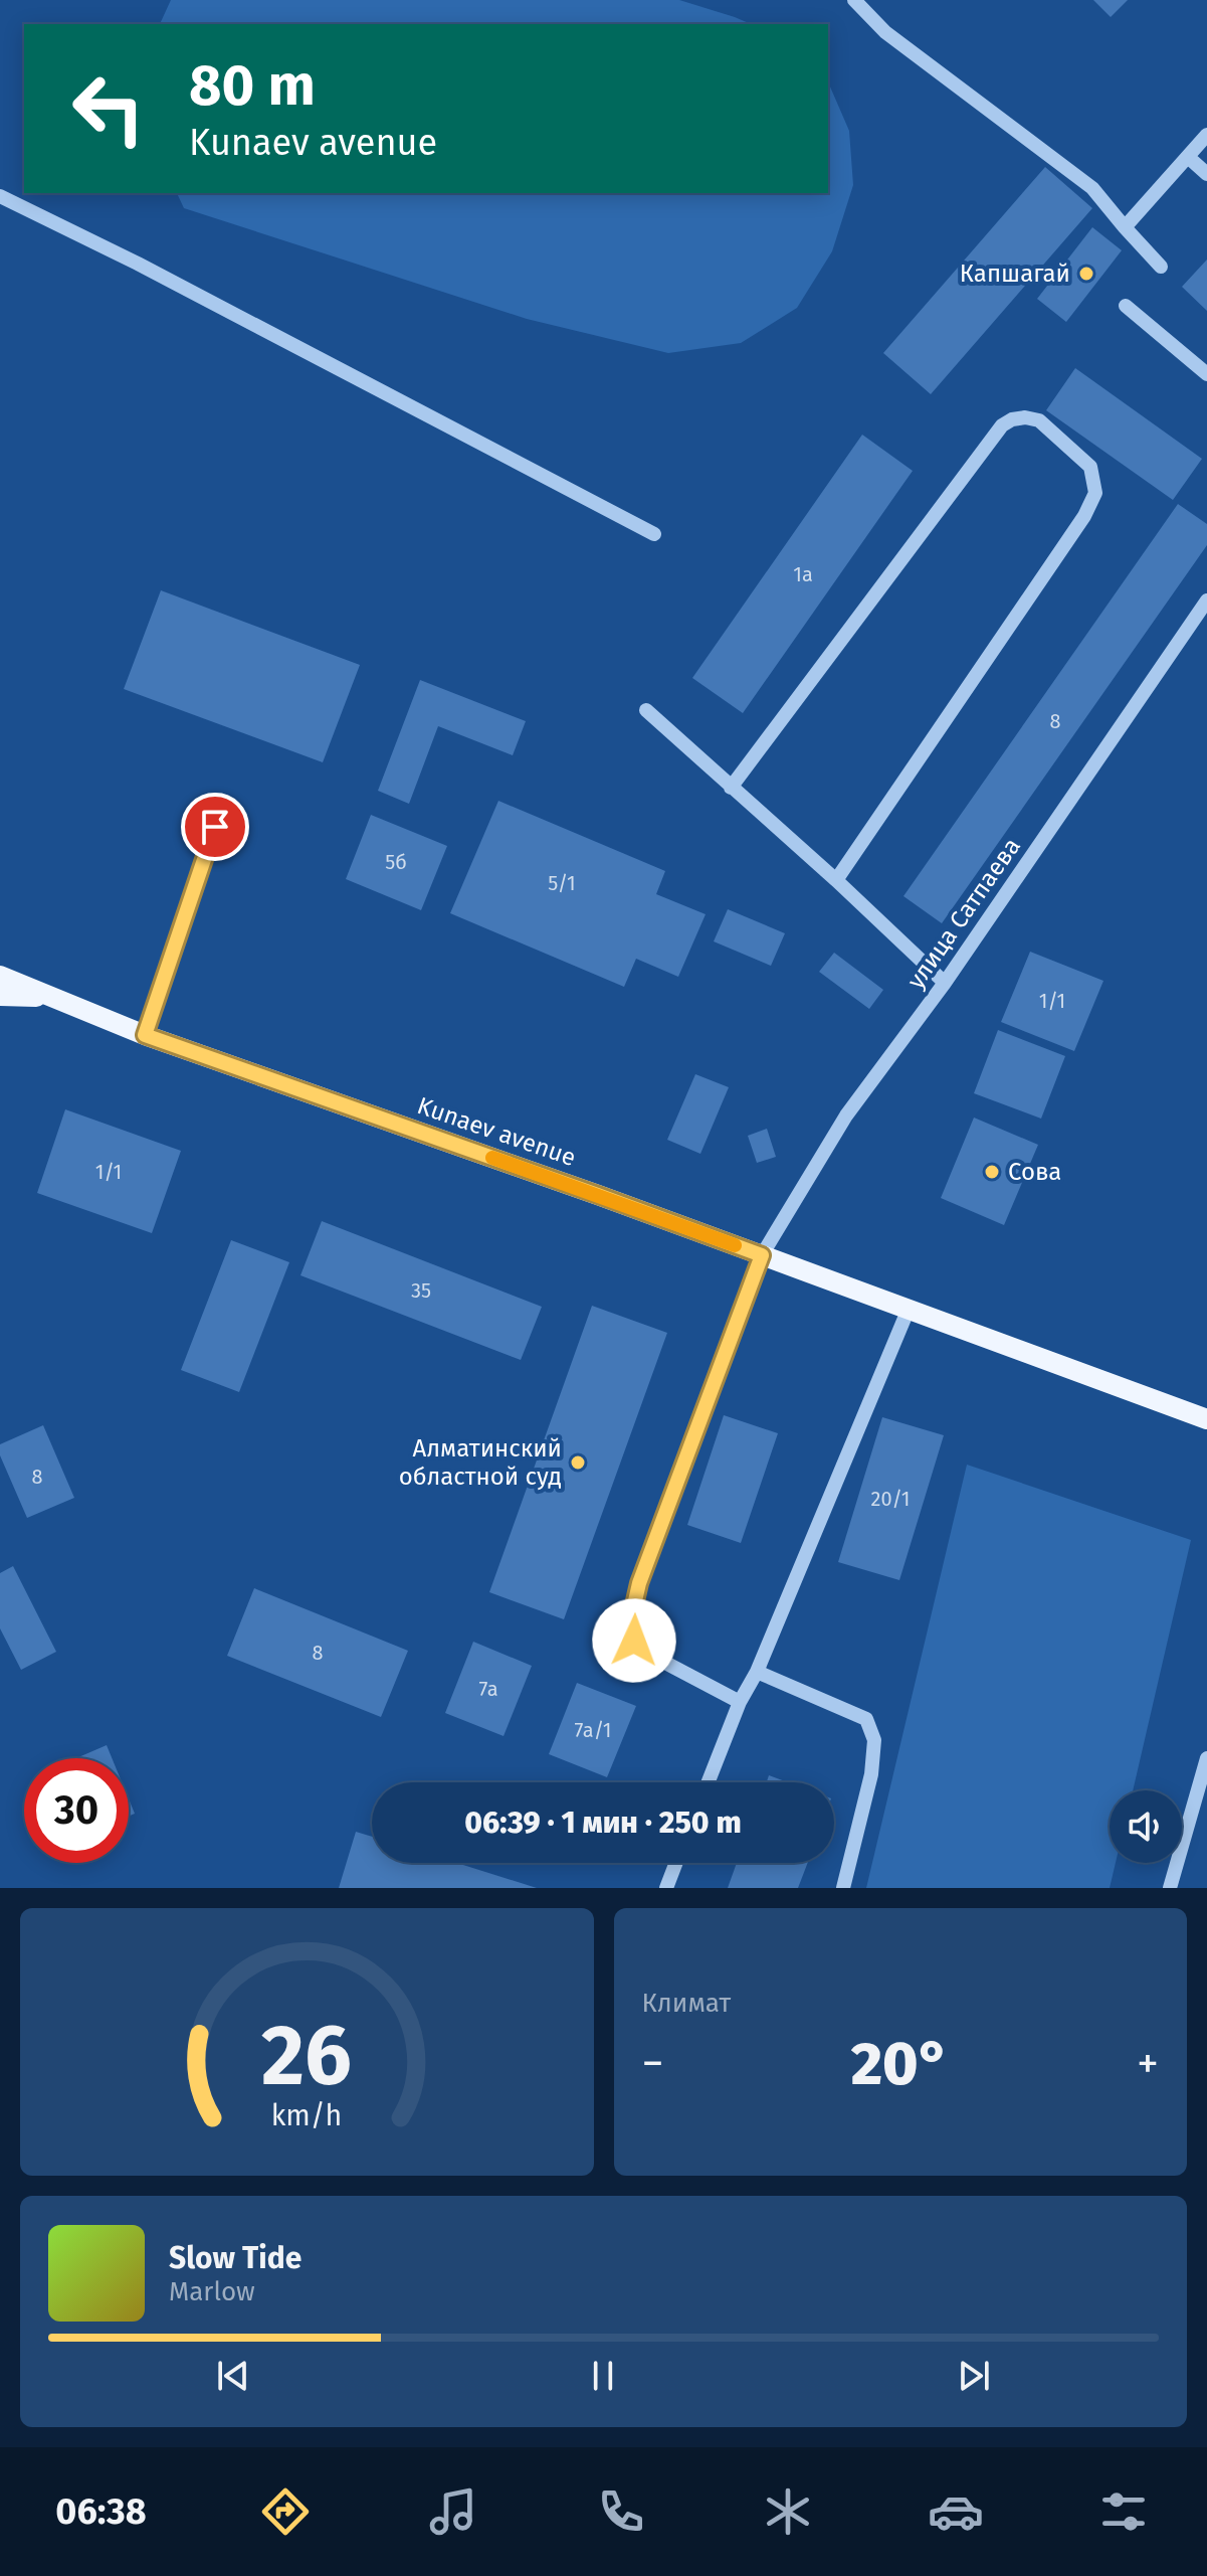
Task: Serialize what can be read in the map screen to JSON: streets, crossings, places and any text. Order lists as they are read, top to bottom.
{
  "streets": {
    "main road": ["Kunaev avenue"],
    "street": ["улица Сатпаева"]
  },
  "crossings": [
    ["улица Сатпаева", "Kunaev avenue"]
  ],
  "places": ["Капшагай", "Сова", "Алматинский областной суд"],
  "house_numbers": [
    "1а",
    "8",
    "5б",
    "5/1",
    "1/1",
    "1/1",
    "35",
    "8",
    "20/1",
    "8",
    "7а",
    "7а/1"
  ],
  "page": {
    "turn": ["80 m", "Kunaev avenue"],
    "limit": "30",
    "trip": "06:39 · 1 мин · 250 m",
    "tile": "Климат",
    "heat": ["−", "20°", "+"],
    "song": ["Slow Tide", "Marlow"],
    "tabs": "06:38",
    "gauge": ["26", "km/h"]
  }
}
